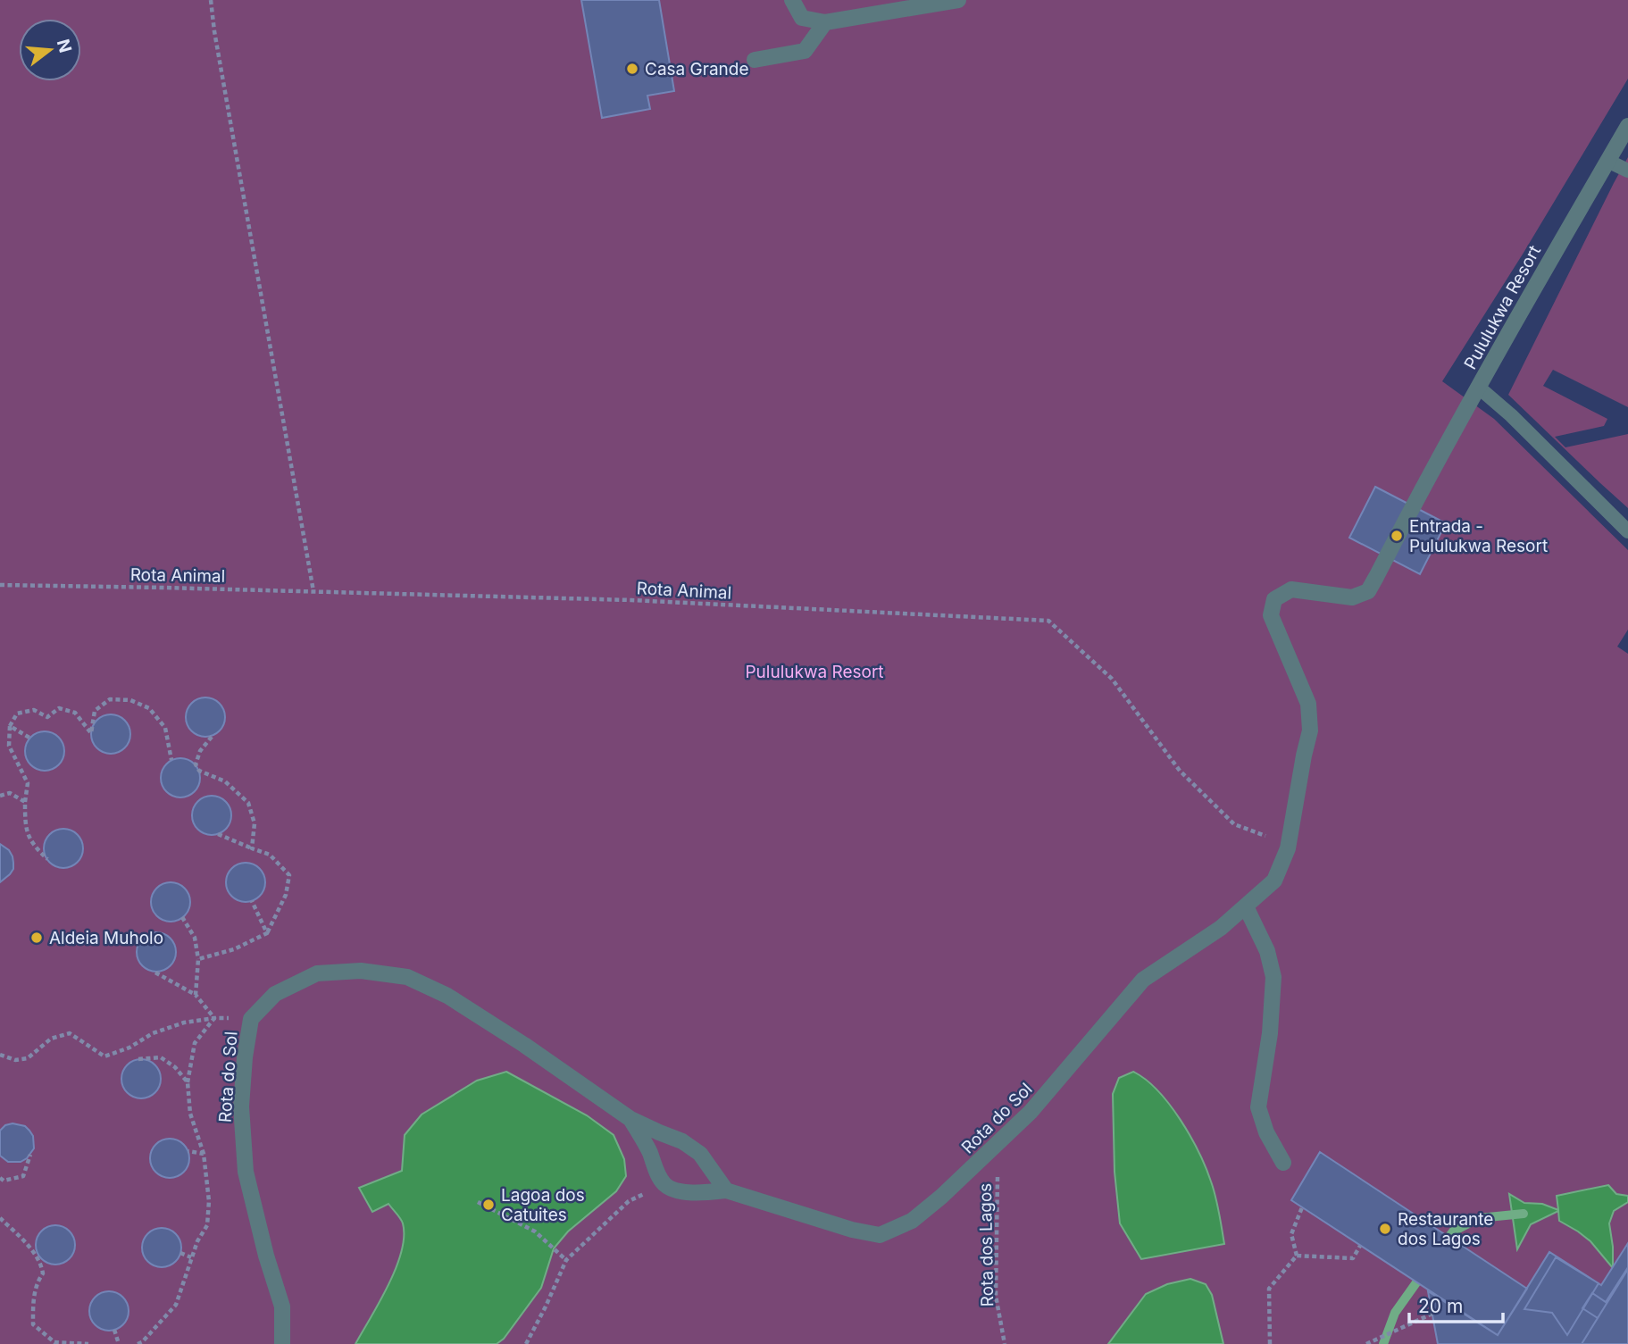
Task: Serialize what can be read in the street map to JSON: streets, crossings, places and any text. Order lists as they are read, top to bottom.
{
  "streets": {
    "street": ["Pululukwa Resort", "Rota do Sol"],
    "path": ["Rota Animal", "Rota dos Lagos"]
  },
  "crossings": [
    ["Pululukwa Resort", "Rota do Sol"],
    ["Rota do Sol", "Rota dos Lagos"]
  ],
  "parks": ["Pululukwa Resort"],
  "places": [
    "Casa Grande",
    "Entrada - Pululukwa Resort",
    "Aldeia Muholo",
    "Lagoa dos Catuites",
    "Restaurante dos Lagos"
  ],
  "scale_bar": "20 m",
  "north": "right"
}
